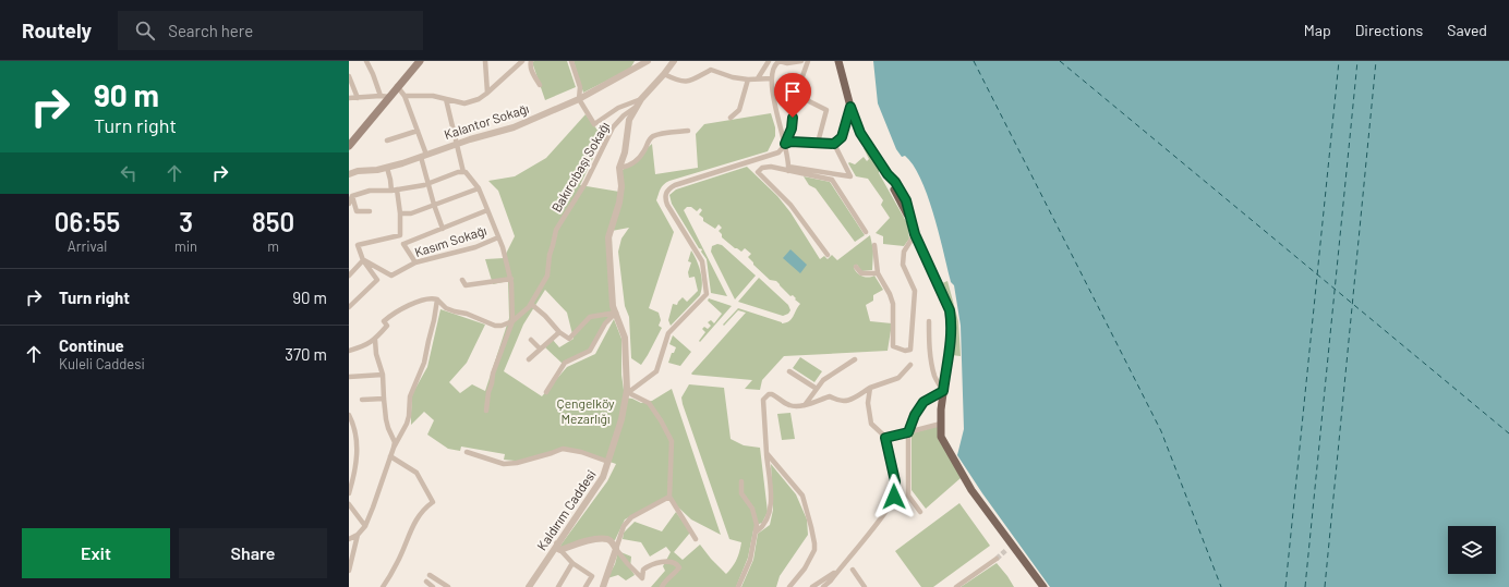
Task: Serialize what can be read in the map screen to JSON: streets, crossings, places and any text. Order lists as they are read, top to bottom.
{
  "streets": {
    "street": [
      "Kalantor Sokağı",
      "Bakırcıbaşı Sokağı",
      "Kasım Sokağı",
      "Kaldırım Caddesi"
    ]
  },
  "parks": ["Çengelköy Mezarlığı"],
  "page": {
    "header": "Routely",
    "search": "Search here",
    "nav": ["Map", "Directions", "Saved"],
    "turn": ["90 m", "Turn right"],
    "eta": [
      "06:55",
      "Arrival",
      "3",
      "min",
      "850",
      "m"
    ],
    "list": [
      {
        "name": "Turn right",
        "value": "90 m"
      },
      {
        "name": "Continue",
        "note": "Kuleli Caddesi",
        "value": "370 m"
      }
    ],
    "buttons": ["Exit", "Share"]
  }
}
